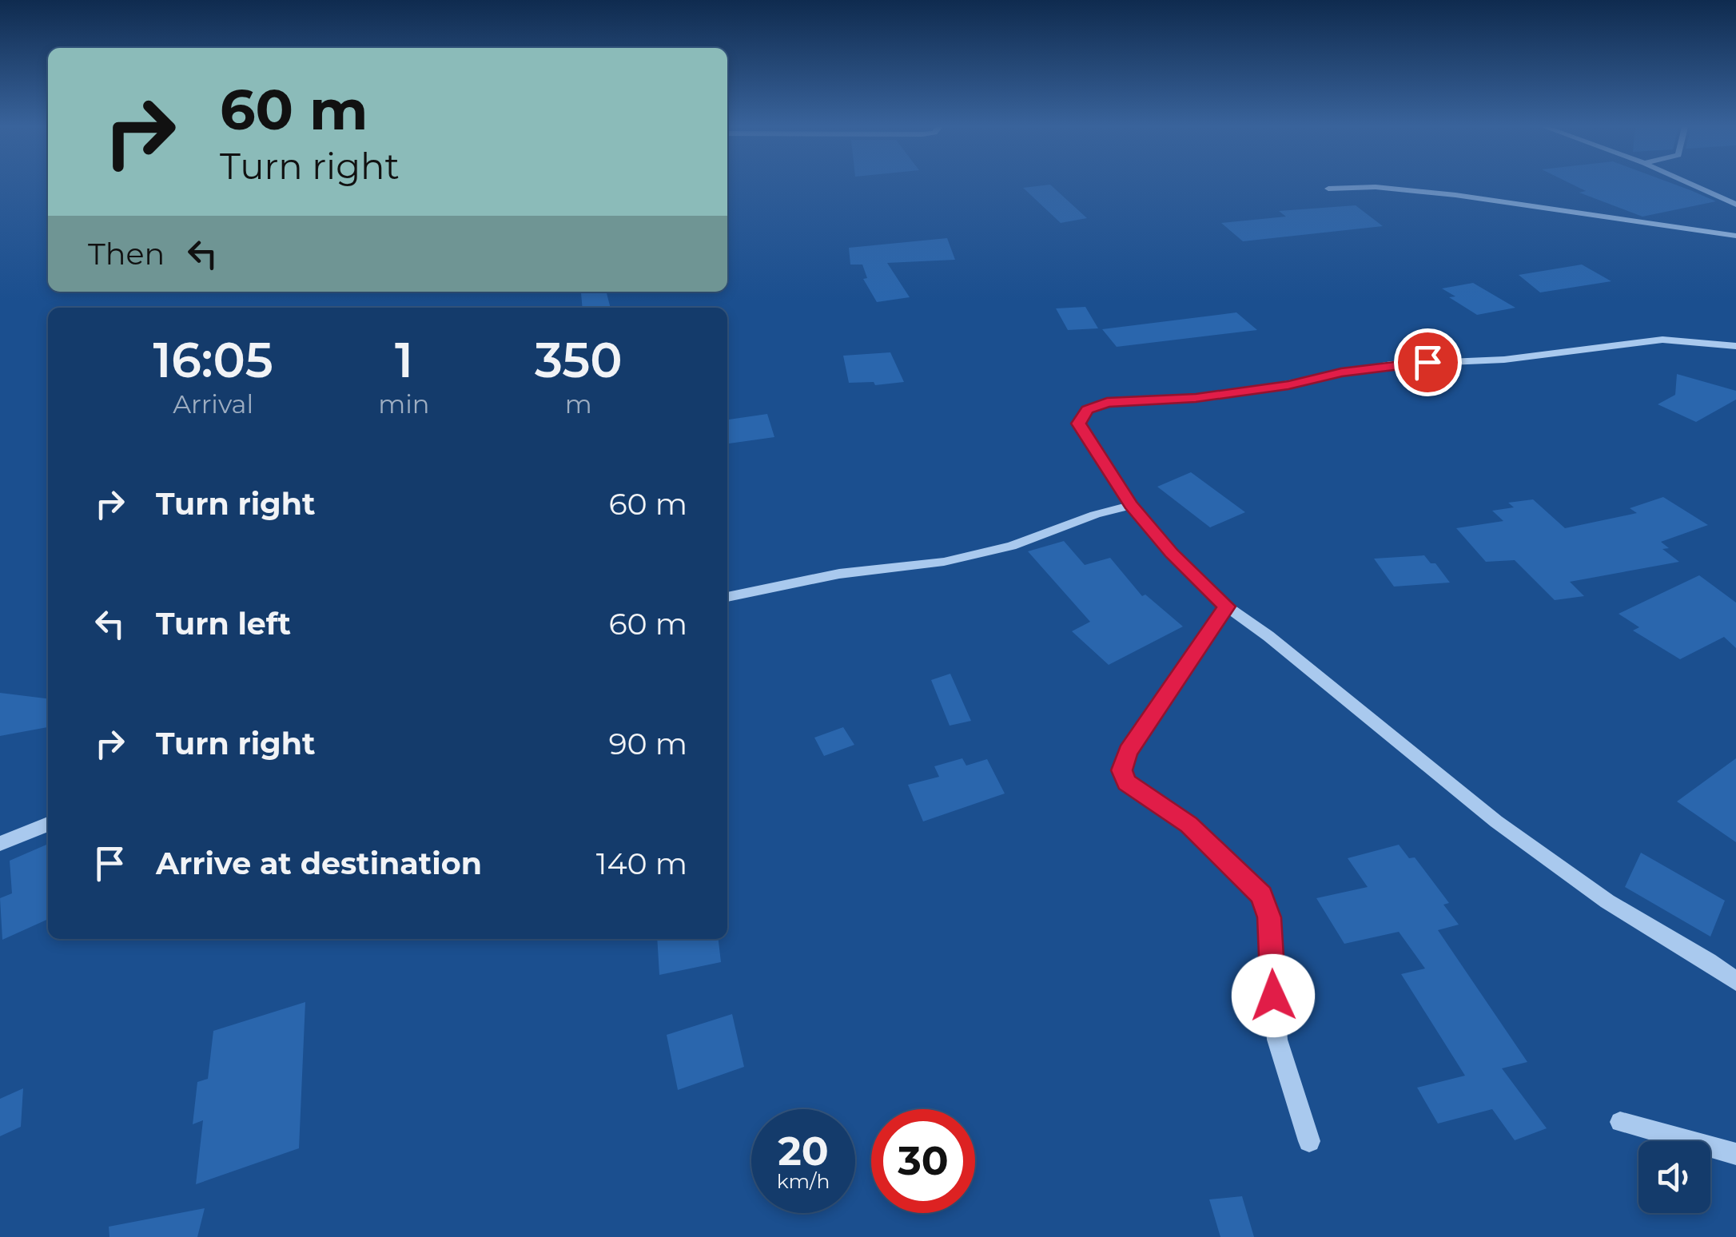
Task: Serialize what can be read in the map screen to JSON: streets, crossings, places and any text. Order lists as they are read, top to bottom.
{
  "page": {
    "turn": ["60 m", "Turn right"],
    "then": "Then",
    "eta": [
      "16:05",
      "Arrival",
      "1",
      "min",
      "350",
      "m"
    ],
    "list": [
      {
        "name": "Turn right",
        "value": "60 m"
      },
      {
        "name": "Turn left",
        "value": "60 m"
      },
      {
        "name": "Turn right",
        "value": "90 m"
      },
      {
        "name": "Arrive at destination",
        "value": "140 m"
      }
    ],
    "speed": "20 km/h",
    "limit": "30"
  }
}
